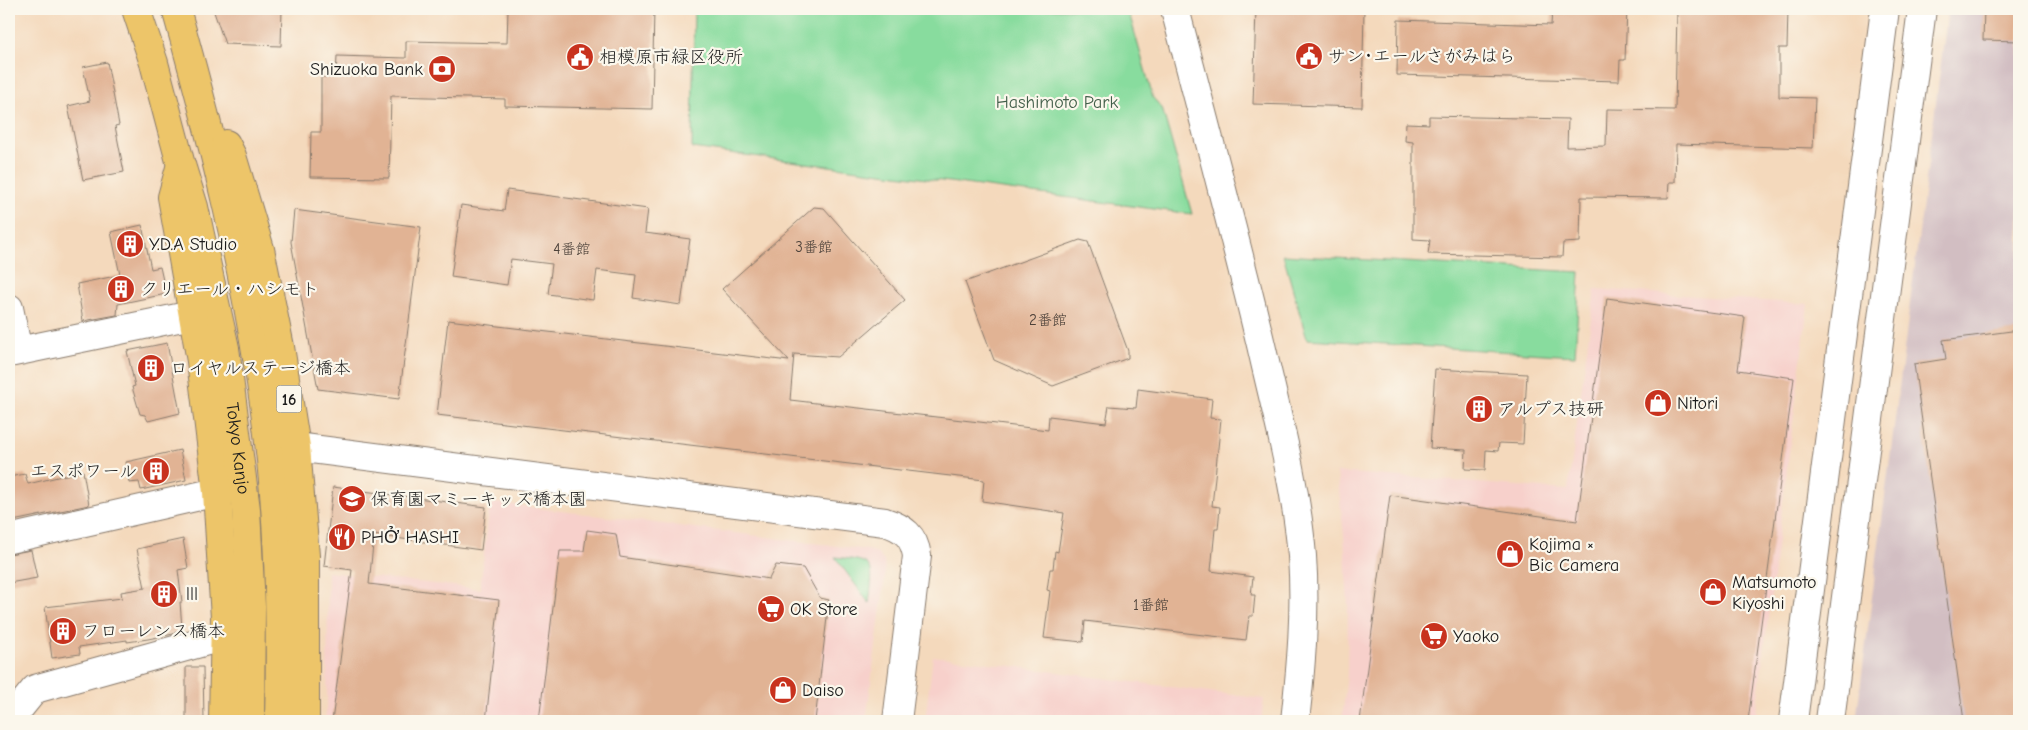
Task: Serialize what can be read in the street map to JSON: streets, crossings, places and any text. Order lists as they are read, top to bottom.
{
  "streets": {
    "highway": ["16", "Tokyo Kanjo"]
  },
  "crossings": [
    ["16", "Tokyo Kanjo"]
  ],
  "parks": ["Hashimoto Park"],
  "places": {
    "public building": ["サン･エールさがみはら", "相模原市緑区役所"],
    "bank": ["Shizuoka Bank"],
    "building": [
      "Y.D.A Studio",
      "クリエール・ハシモト",
      "ロイヤルステージ橋本",
      "アルプス技研",
      "エスポワール",
      "Ⅲ",
      "フローレンス橋本"
    ],
    "shop": [
      "Nitori",
      "Kojima × Bic Camera",
      "Matsumoto Kiyoshi",
      "Daiso"
    ],
    "school or university": ["保育園マミーキッズ橋本園"],
    "restaurant": ["PHỞ HASHI"],
    "supermarket": ["OK Store", "Yaoko"]
  },
  "house_numbers": [
    "3番館",
    "4番館",
    "2番館",
    "1番館"
  ]
}
